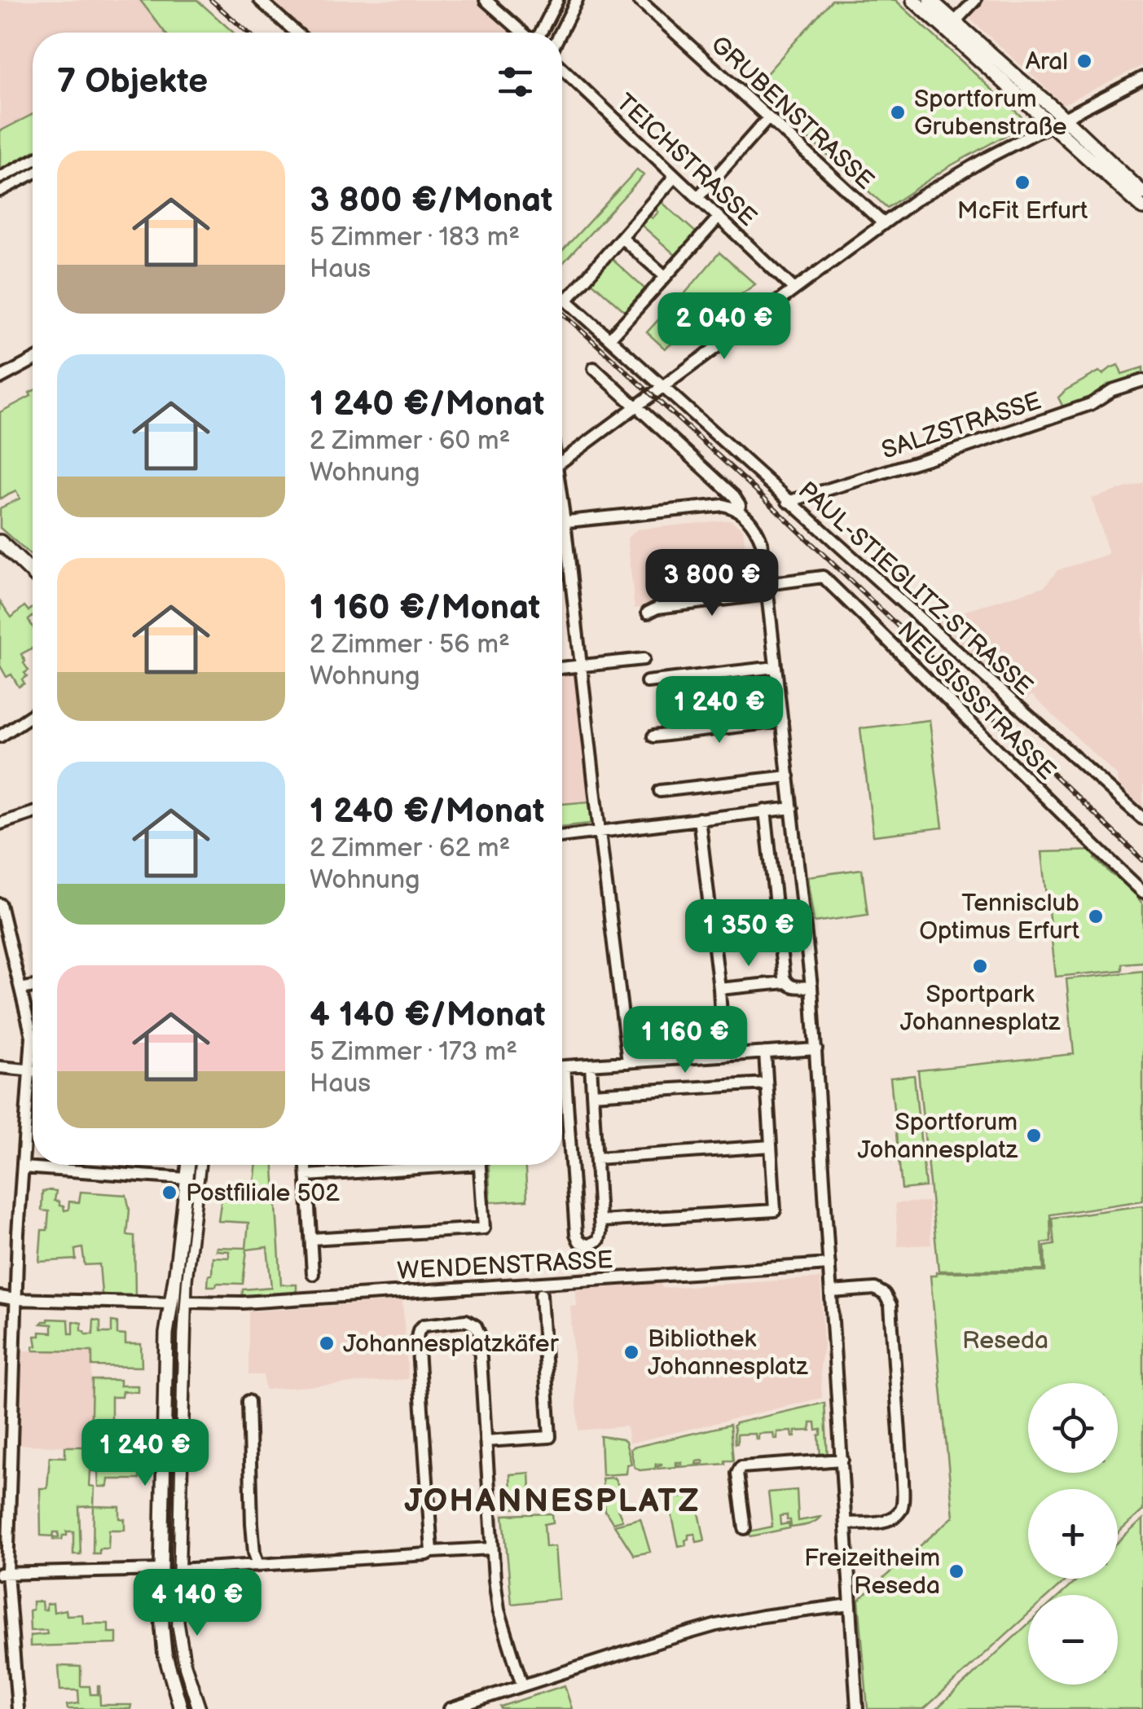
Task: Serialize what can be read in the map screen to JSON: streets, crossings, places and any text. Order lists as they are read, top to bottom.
{
  "streets": {
    "street": [
      "GRUBENSTRASSE",
      "TEICHSTRASSE",
      "SALZSTRASSE",
      "PAUL-STIEGLITZ-STRASSE",
      "NEUSISSSTRASSE",
      "WENDENSTRASSE"
    ]
  },
  "crossings": [
    ["SALZSTRASSE", "PAUL-STIEGLITZ-STRASSE"]
  ],
  "districts": ["JOHANNESPLATZ"],
  "parks": ["Reseda"],
  "places": [
    "Aral",
    "Sportforum Grubenstraße",
    "McFit Erfurt",
    "Tennisclub Optimus Erfurt",
    "Sportpark Johannesplatz",
    "Sportforum Johannesplatz",
    "Postfiliale 502",
    "Johannesplatzkäfer",
    "Bibliothek Johannesplatz",
    "Freizeitheim Reseda"
  ],
  "page": {
    "heading": "7 Objekte",
    "list": [
      {
        "name": "3 800 €/Monat",
        "note": "5 Zimmer · 183 m² · Haus"
      },
      {
        "name": "1 240 €/Monat",
        "note": "2 Zimmer · 60 m² · Wohnung"
      },
      {
        "name": "1 160 €/Monat",
        "note": "2 Zimmer · 56 m² · Wohnung"
      },
      {
        "name": "1 240 €/Monat",
        "note": "2 Zimmer · 62 m² · Wohnung"
      },
      {
        "name": "4 140 €/Monat",
        "note": "5 Zimmer · 173 m² · Haus"
      }
    ],
    "price": [
      "2 040 €",
      "3 800 €",
      "1 240 €",
      "1 350 €",
      "1 160 €",
      "1 240 €",
      "4 140 €"
    ],
    "map_buttons": ["+", "−"]
  }
}
